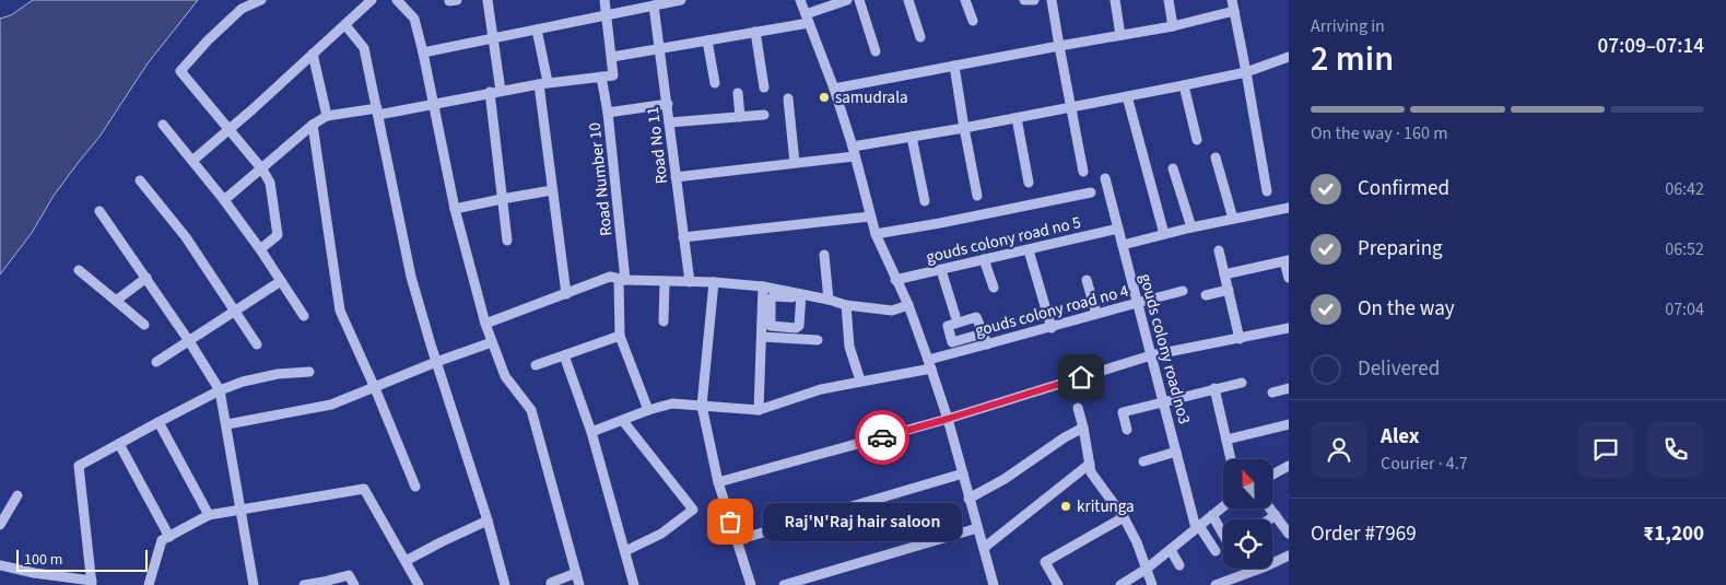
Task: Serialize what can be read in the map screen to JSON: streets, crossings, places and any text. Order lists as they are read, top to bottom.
{
  "streets": {
    "street": [
      "Road No 11",
      "Road Number 10",
      "gouds colony road no 5",
      "gouds colony road no 4",
      "gouds colony road no3"
    ]
  },
  "crossings": [
    ["gouds colony road no 5", "gouds colony road no3"],
    ["gouds colony road no 4", "gouds colony road no3"]
  ],
  "places": ["samudrala", "kritunga", "Raj'N'Raj hair saloon"],
  "scale_bar": "100 m",
  "north": "top",
  "page": {
    "heading": ["2 min", "Arriving in", "07:09–07:14"],
    "panel": [
      "Alex",
      "Courier · 4.7",
      "Order #7969",
      "₹1,200"
    ],
    "bar": "On the way · 160 m",
    "list": [
      ["Confirmed", "06:42"],
      ["Preparing", "06:52"],
      ["On the way", "07:04"],
      "Delivered"
    ],
    "bubble": "Raj'N'Raj hair saloon",
    "scale": "100 m"
  }
}
